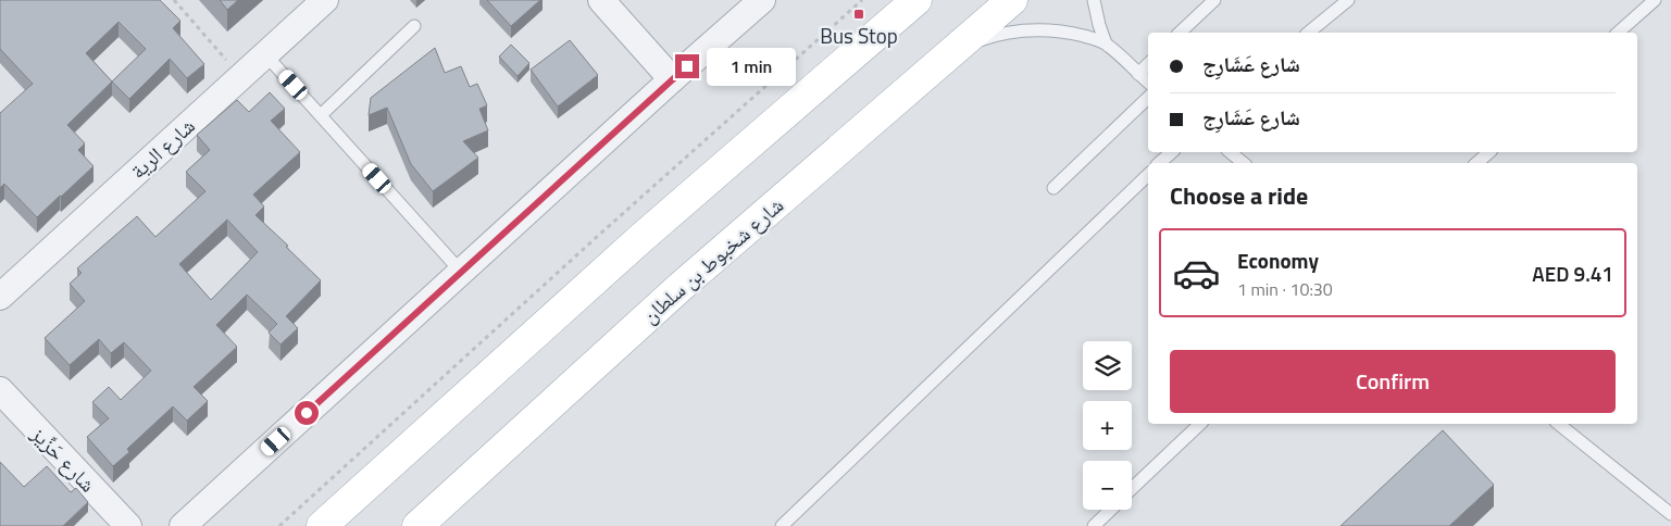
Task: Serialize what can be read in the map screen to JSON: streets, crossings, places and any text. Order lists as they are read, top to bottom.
{
  "streets": {
    "main road": ["شارع شخبوط بن سلطان"],
    "street": ["شارع الرية", "شارع حَزِّيز"]
  },
  "places": {
    "transit": ["Bus Stop"]
  },
  "page": {
    "banner": ["شارع عَشَارِج", "شارع عَشَارِج"],
    "bubble": "1 min",
    "heading": "Choose a ride",
    "list": [
      {
        "name": "Economy",
        "note": "1 min · 10:30",
        "value": "AED 9.41"
      }
    ],
    "buttons": "Confirm",
    "map_buttons": ["+", "−"]
  }
}
